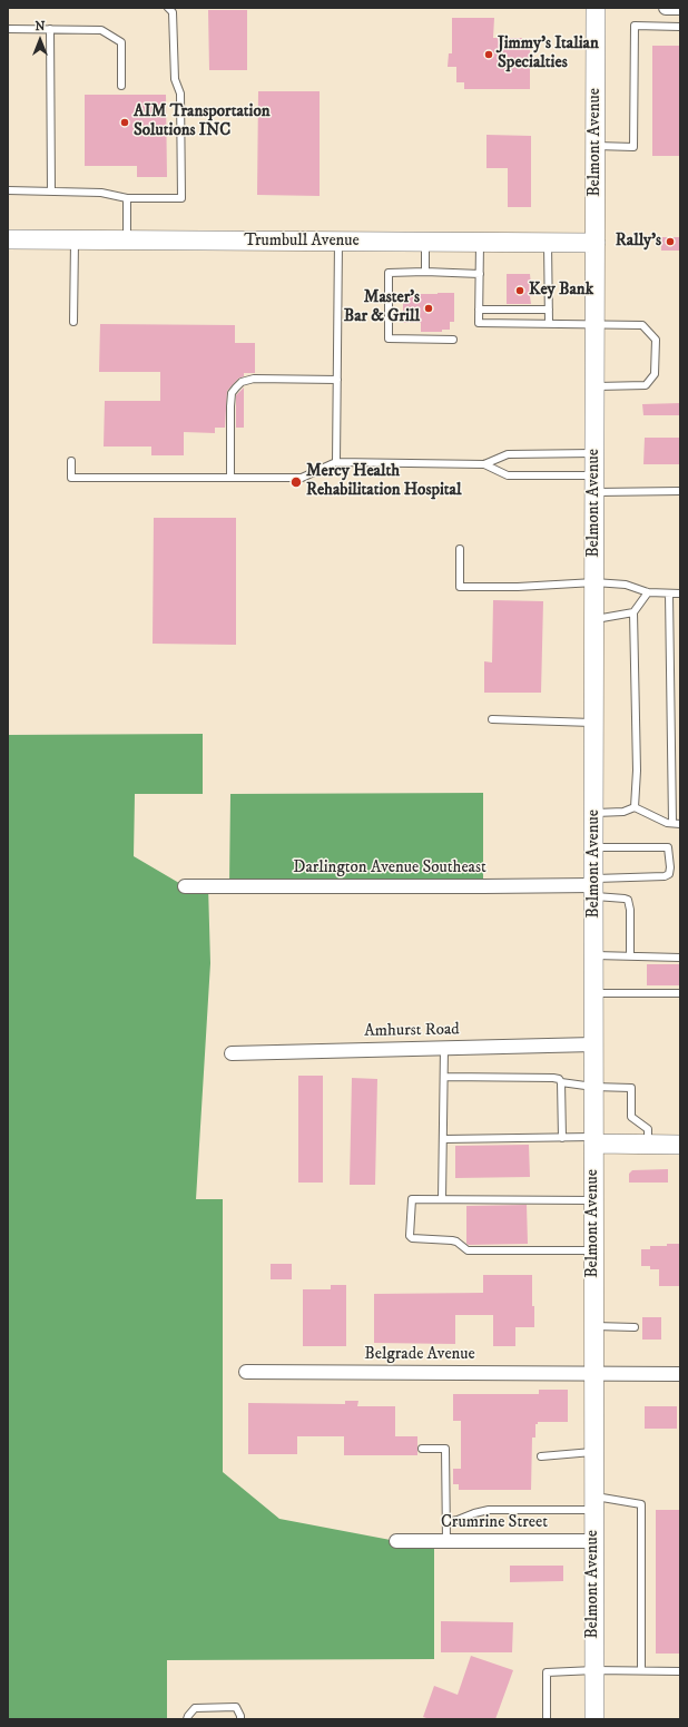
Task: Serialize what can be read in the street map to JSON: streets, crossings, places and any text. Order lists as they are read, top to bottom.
{
  "streets": {
    "main road": ["Belmont Avenue", "Trumbull Avenue"],
    "street": [
      "Darlington Avenue Southeast",
      "Amhurst Road",
      "Belgrade Avenue",
      "Crumrine Street"
    ]
  },
  "crossings": [
    ["Belmont Avenue", "Trumbull Avenue"],
    ["Belmont Avenue", "Darlington Avenue Southeast"],
    ["Belmont Avenue", "Amhurst Road"],
    ["Belmont Avenue", "Belgrade Avenue"],
    ["Belmont Avenue", "Crumrine Street"]
  ],
  "places": [
    "Jimmy's Italian Specialties",
    "AIM Transportation Solutions INC",
    "Rally's",
    "Key Bank",
    "Master's Bar & Grill",
    "Mercy Health Rehabilitation Hospital"
  ],
  "north": "top"
}
